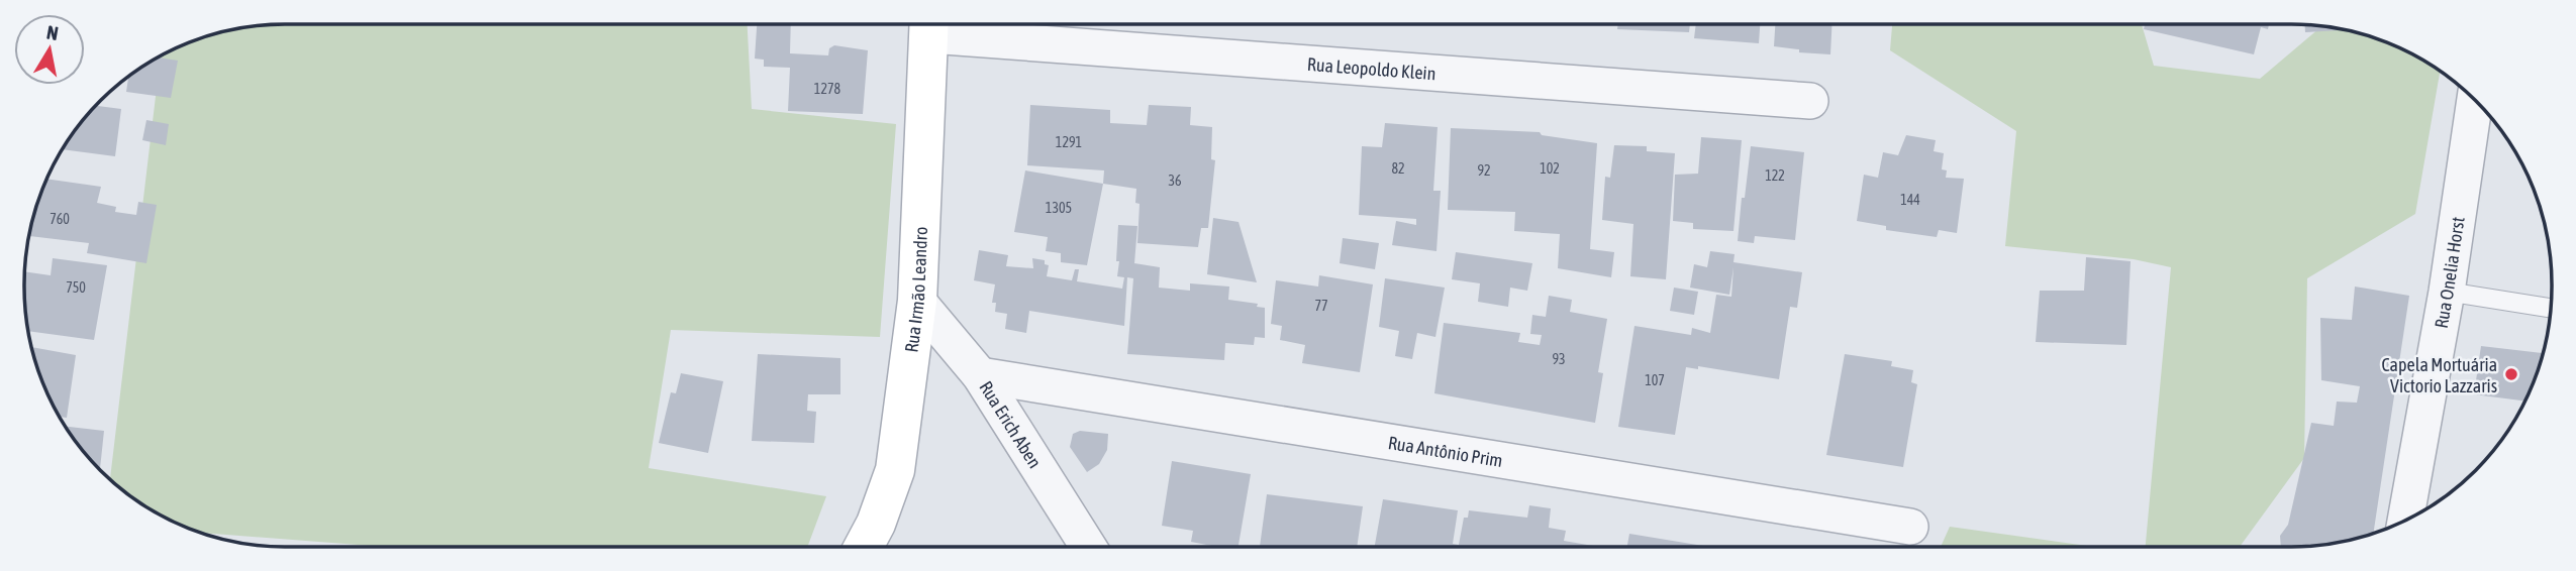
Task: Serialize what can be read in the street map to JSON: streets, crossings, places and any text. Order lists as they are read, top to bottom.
{
  "streets": {
    "street": [
      "Rua Leopoldo Klein",
      "Rua Onelia Horst",
      "Rua Irmão Leandro",
      "Rua Erich Aben",
      "Rua Antônio Prim"
    ]
  },
  "crossings": [
    ["Rua Leopoldo Klein", "Rua Irmão Leandro"],
    ["Rua Irmão Leandro", "Rua Erich Aben"],
    ["Rua Erich Aben", "Rua Antônio Prim"]
  ],
  "places": ["Capela Mortuária Victorio Lazzaris"],
  "house_numbers": [
    "1278",
    "1291",
    "82",
    "102",
    "92",
    "122",
    "36",
    "144",
    "1305",
    "760",
    "750",
    "77",
    "93",
    "107"
  ],
  "north": "top"
}
